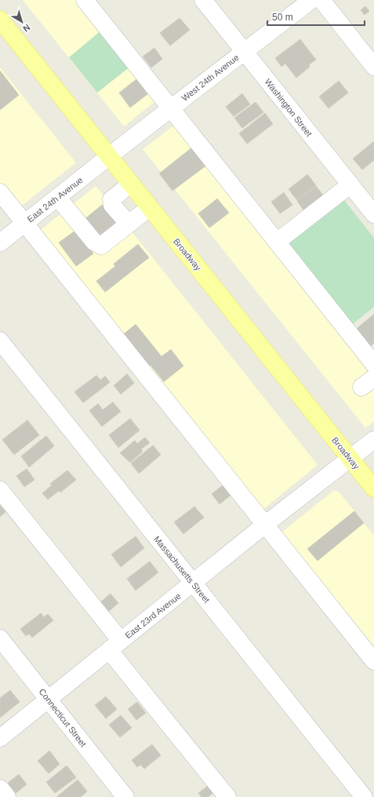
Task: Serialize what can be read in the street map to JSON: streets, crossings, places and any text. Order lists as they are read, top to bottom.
{
  "streets": {
    "main road": ["Broadway"],
    "street": [
      "West 24th Avenue",
      "Washington Street",
      "East 24th Avenue",
      "Massachusetts Street",
      "East 23rd Avenue",
      "Connecticut Street"
    ]
  },
  "crossings": [
    ["West 24th Avenue", "Washington Street"],
    ["West 24th Avenue", "East 24th Avenue"],
    ["West 24th Avenue", "Broadway"],
    ["East 24th Avenue", "Broadway"],
    ["Broadway", "East 23rd Avenue"],
    ["Massachusetts Street", "East 23rd Avenue"],
    ["East 23rd Avenue", "Connecticut Street"]
  ],
  "scale_bar": "50 m",
  "north": "bottom right"
}
